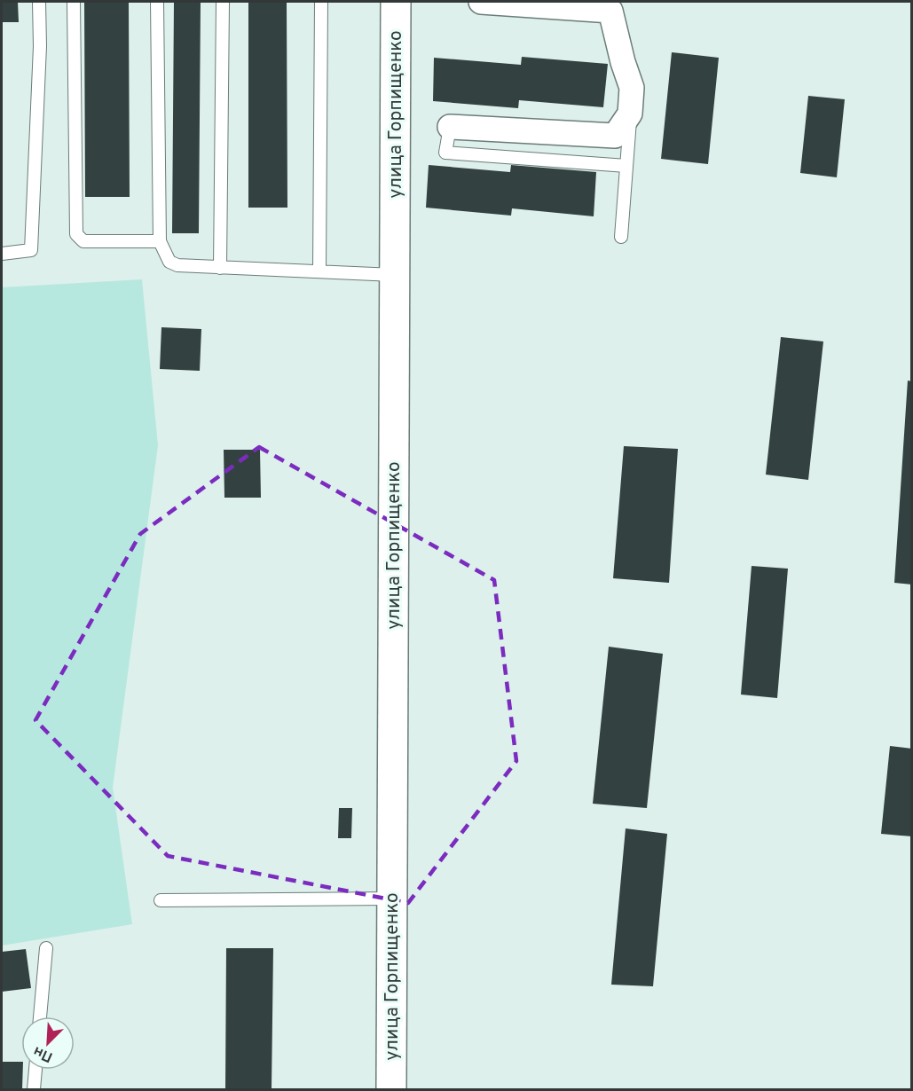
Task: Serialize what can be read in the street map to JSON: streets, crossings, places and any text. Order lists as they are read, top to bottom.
{
  "streets": {
    "main road": ["улица Горпищенко"]
  },
  "north": "bottom left"
}
